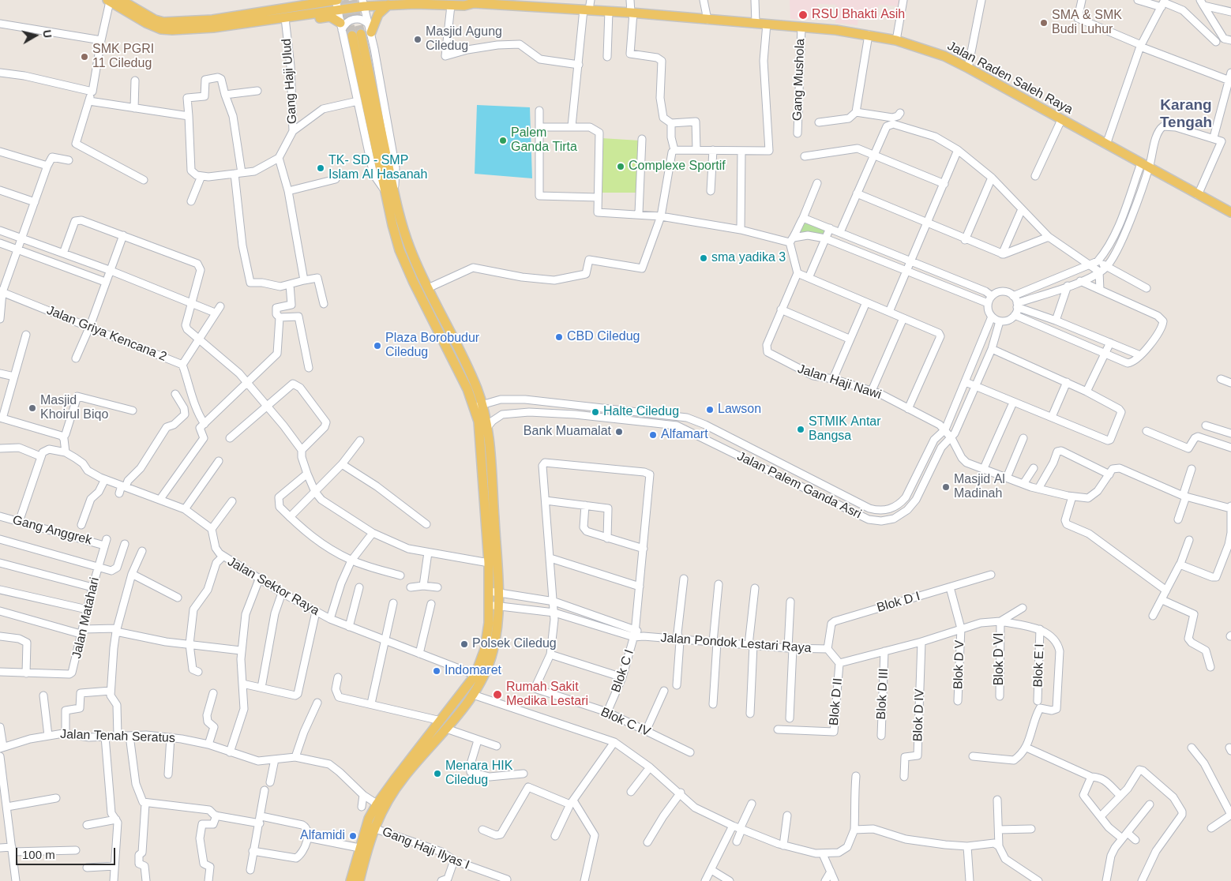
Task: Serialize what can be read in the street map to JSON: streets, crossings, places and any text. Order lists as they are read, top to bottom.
{
  "streets": {
    "main road": ["Jalan Raden Saleh Raya"],
    "street": [
      "Gang Mushola",
      "Gang Haji Ulud",
      "Jalan Griya Kencana 2",
      "Jalan Haji Nawi",
      "Jalan Palem Ganda Asri",
      "Gang Anggrek",
      "Jalan Sektor Raya",
      "Blok D I",
      "Jalan Matahari",
      "Jalan Pondok Lestari Raya",
      "Blok D VI",
      "Blok D V",
      "Blok E I",
      "Blok C I",
      "Blok D III",
      "Blok D II",
      "Blok D IV",
      "Blok C IV",
      "Jalan Tenah Seratus",
      "Gang Haji Ilyas I"
    ]
  },
  "crossings": [
    ["Jalan Raden Saleh Raya", "Gang Mushola"],
    ["Jalan Haji Nawi", "Jalan Palem Ganda Asri"],
    ["Gang Anggrek", "Jalan Matahari"],
    ["Blok D I", "Jalan Pondok Lestari Raya"],
    ["Blok D I", "Blok D V"],
    ["Jalan Pondok Lestari Raya", "Blok C I"],
    ["Blok C I", "Blok C IV"]
  ],
  "districts": ["Karang Tengah"],
  "places": [
    "RSU Bhakti Asih",
    "SMA & SMK Budi Luhur",
    "Masjid Agung Ciledug",
    "SMK PGRI 11 Ciledug",
    "Palem Ganda Tirta",
    "Complexe Sportif",
    "TK- SD - SMP Islam Al Hasanah",
    "sma yadika 3",
    "CBD Ciledug",
    "Plaza Borobudur Ciledug",
    "Masjid Khoirul Biqo",
    "Lawson",
    "Halte Ciledug",
    "STMIK Antar Bangsa",
    "Bank Muamalat",
    "Alfamart",
    "Masjid Al Madinah",
    "Polsek Ciledug",
    "Indomaret",
    "Rumah Sakit Medika Lestari",
    "Menara HIK Ciledug",
    "Alfamidi"
  ],
  "scale_bar": "100 m",
  "north": "right"
}
